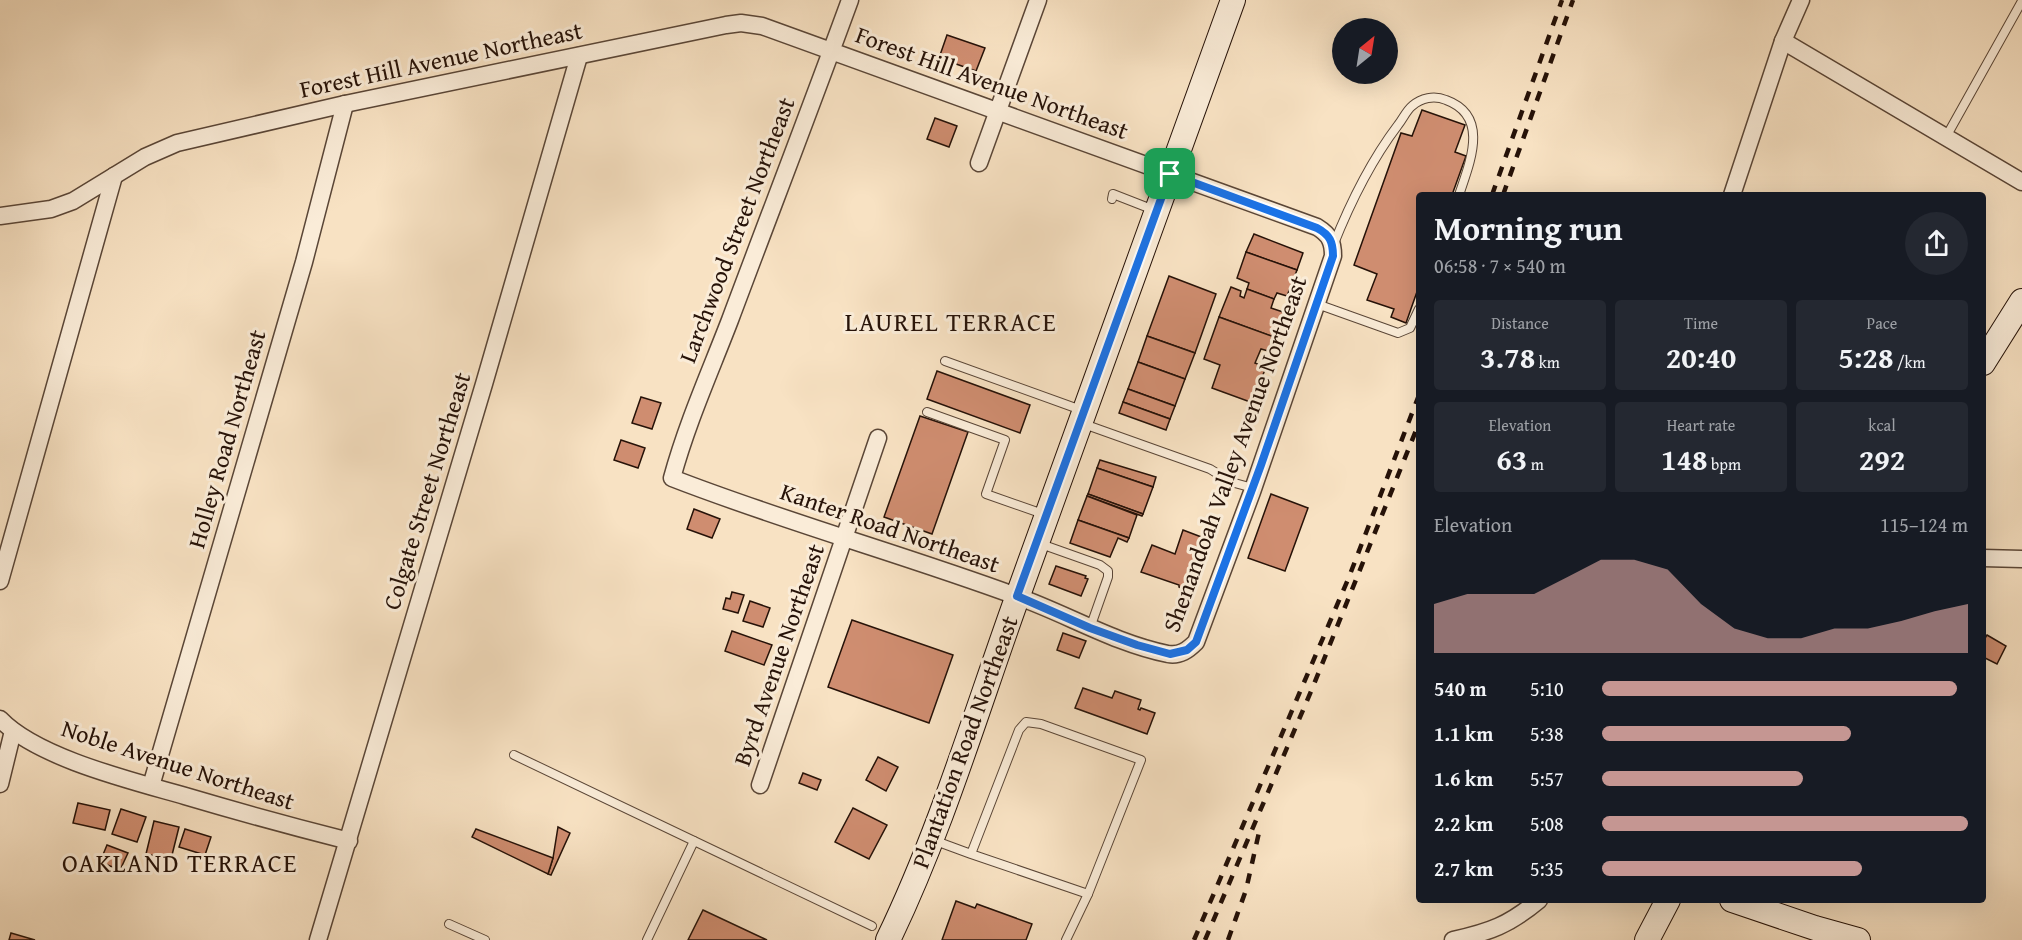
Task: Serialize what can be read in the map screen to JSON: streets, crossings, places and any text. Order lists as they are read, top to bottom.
{
  "streets": {
    "street": [
      "Forest Hill Avenue Northeast",
      "Larchwood Street Northeast",
      "Holley Road Northeast",
      "Shenandoah Valley Avenue Northeast",
      "Colgate Street Northeast",
      "Kanter Road Northeast",
      "Byrd Avenue Northeast",
      "Plantation Road Northeast",
      "Noble Avenue Northeast"
    ]
  },
  "crossings": [
    ["Forest Hill Avenue Northeast", "Larchwood Street Northeast"],
    ["Forest Hill Avenue Northeast", "Holley Road Northeast"],
    ["Forest Hill Avenue Northeast", "Shenandoah Valley Avenue Northeast"],
    ["Forest Hill Avenue Northeast", "Colgate Street Northeast"],
    ["Forest Hill Avenue Northeast", "Plantation Road Northeast"],
    ["Larchwood Street Northeast", "Kanter Road Northeast"],
    ["Holley Road Northeast", "Noble Avenue Northeast"],
    ["Shenandoah Valley Avenue Northeast", "Kanter Road Northeast"],
    ["Colgate Street Northeast", "Noble Avenue Northeast"],
    ["Kanter Road Northeast", "Byrd Avenue Northeast"],
    ["Kanter Road Northeast", "Plantation Road Northeast"]
  ],
  "districts": ["LAUREL TERRACE", "OAKLAND TERRACE"],
  "north": "top right",
  "page": {
    "heading": ["Morning run", "06:58 · 7 × 540 m"],
    "stats": [
      ["Distance", "3.78 km"],
      ["Time", "20:40"],
      ["Pace", "5:28 /km"],
      ["Elevation", "63 m"],
      ["Heart rate", "148 bpm"],
      ["kcal", "292"]
    ],
    "chart": ["Elevation", "115–124 m"],
    "list": [
      {
        "name": "540 m",
        "note": "5:10"
      },
      {
        "name": "1.1 km",
        "note": "5:38"
      },
      {
        "name": "1.6 km",
        "note": "5:57"
      },
      {
        "name": "2.2 km",
        "note": "5:08"
      },
      {
        "name": "2.7 km",
        "note": "5:35"
      }
    ]
  }
}
